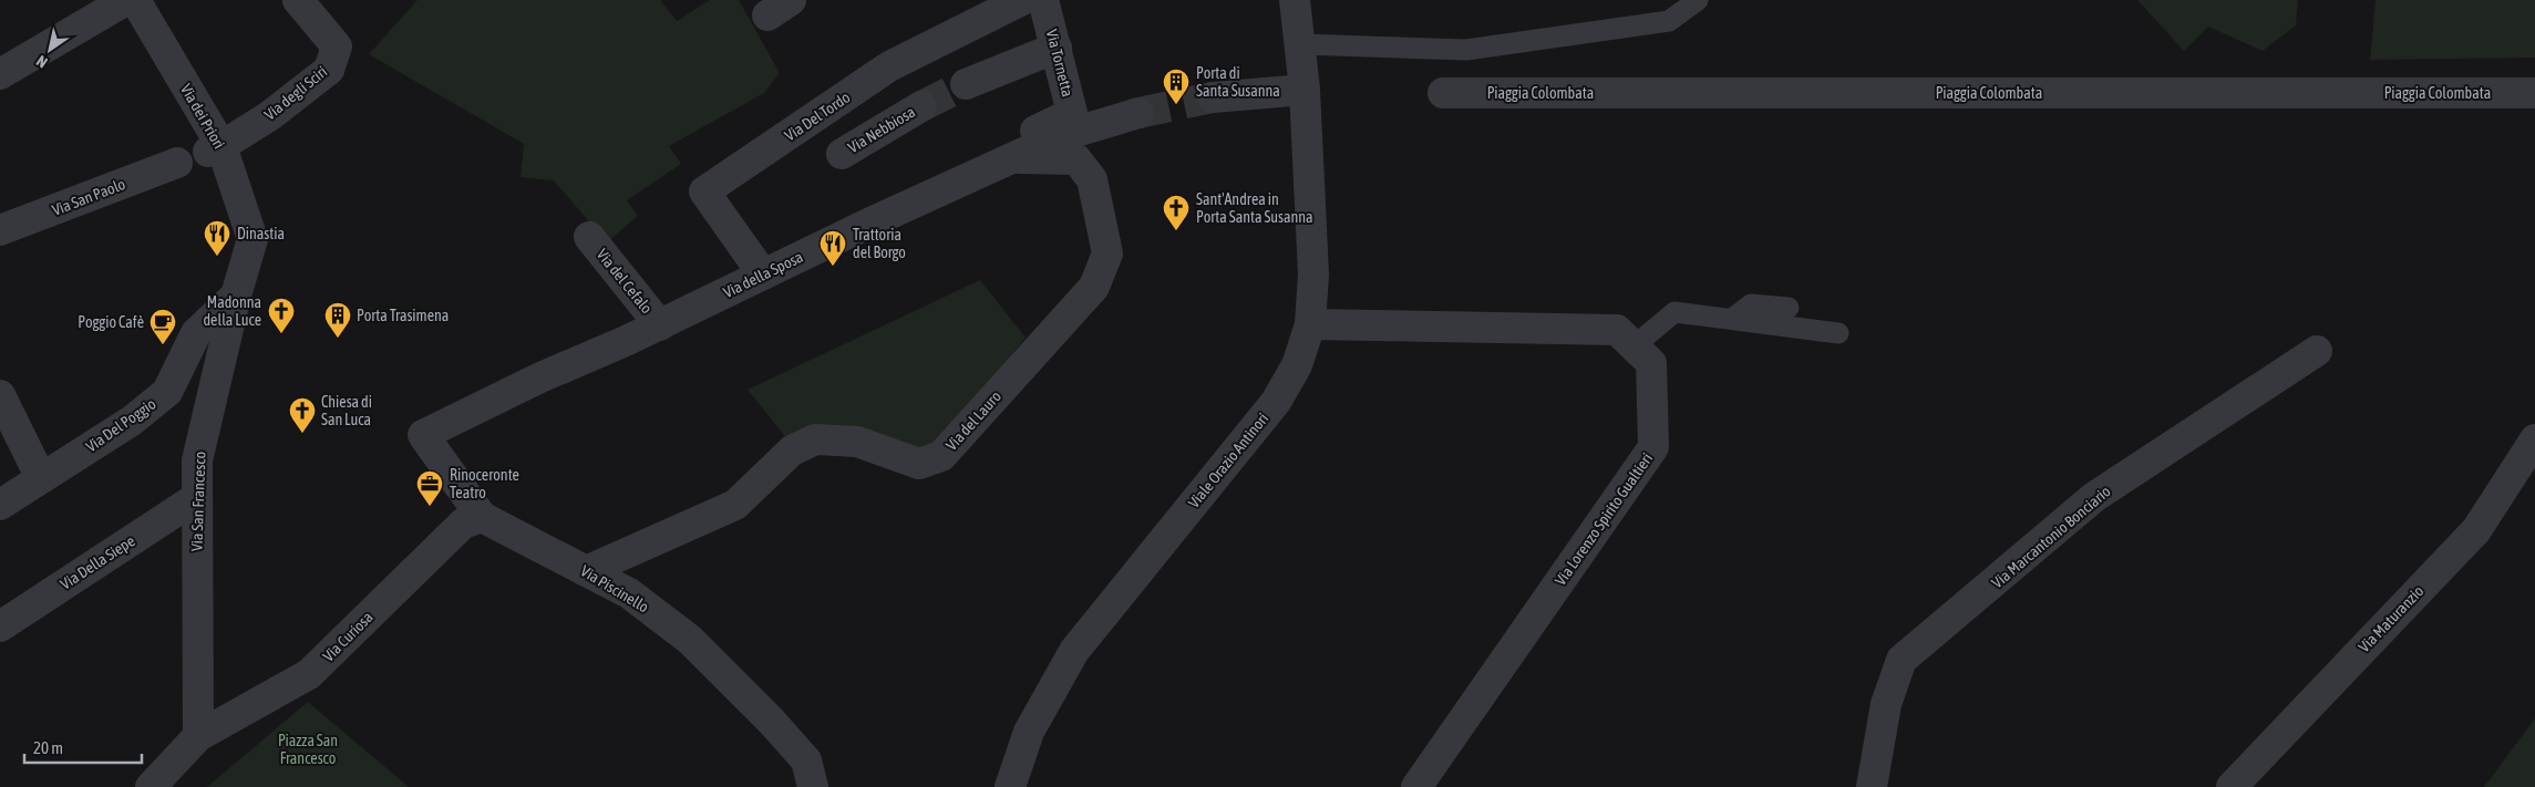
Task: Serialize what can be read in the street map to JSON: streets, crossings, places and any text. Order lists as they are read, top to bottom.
{
  "streets": {
    "street": [
      "Via Tornetta",
      "Via degli Sciri",
      "Piaggia Colombata",
      "Via dei Priori",
      "Via Del Tordo",
      "Via Nebbiosa",
      "Via San Paolo",
      "Via della Sposa",
      "Via del Cefalo",
      "Via del Lauro",
      "Via Del Poggio",
      "Viale Orazio Antinori",
      "Via San Francesco",
      "Via Lorenzo Spirito Gualtieri",
      "Via Marcantonio Bonciario",
      "Via Della Siepe",
      "Via Piscinello",
      "Via Maturanzio",
      "Via Curiosa"
    ]
  },
  "crossings": [
    ["Via Tornetta", "Via della Sposa"],
    ["Via Tornetta", "Via del Lauro"],
    ["Via degli Sciri", "Via dei Priori"],
    ["Via dei Priori", "Via San Francesco"],
    ["Via Del Tordo", "Via della Sposa"],
    ["Via della Sposa", "Via del Cefalo"],
    ["Via della Sposa", "Via del Lauro"],
    ["Via della Sposa", "Via Piscinello"],
    ["Via del Lauro", "Via Piscinello"],
    ["Via Del Poggio", "Via San Francesco"],
    ["Viale Orazio Antinori", "Via Lorenzo Spirito Gualtieri"],
    ["Via San Francesco", "Via Della Siepe"],
    ["Via San Francesco", "Via Curiosa"],
    ["Via Piscinello", "Via Curiosa"]
  ],
  "parks": ["Piazza San Francesco"],
  "places": {
    "building": ["Porta di Santa Susanna", "Porta Trasimena"],
    "church": ["Sant'Andrea in Porta Santa Susanna", "Madonna della Luce", "Chiesa di San Luca"],
    "restaurant": ["Dinastia", "Trattoria del Borgo"],
    "cafe": ["Poggio Cafè"],
    "office": ["Rinoceronte Teatro"]
  },
  "scale_bar": "20 m",
  "north": "bottom left"
}
